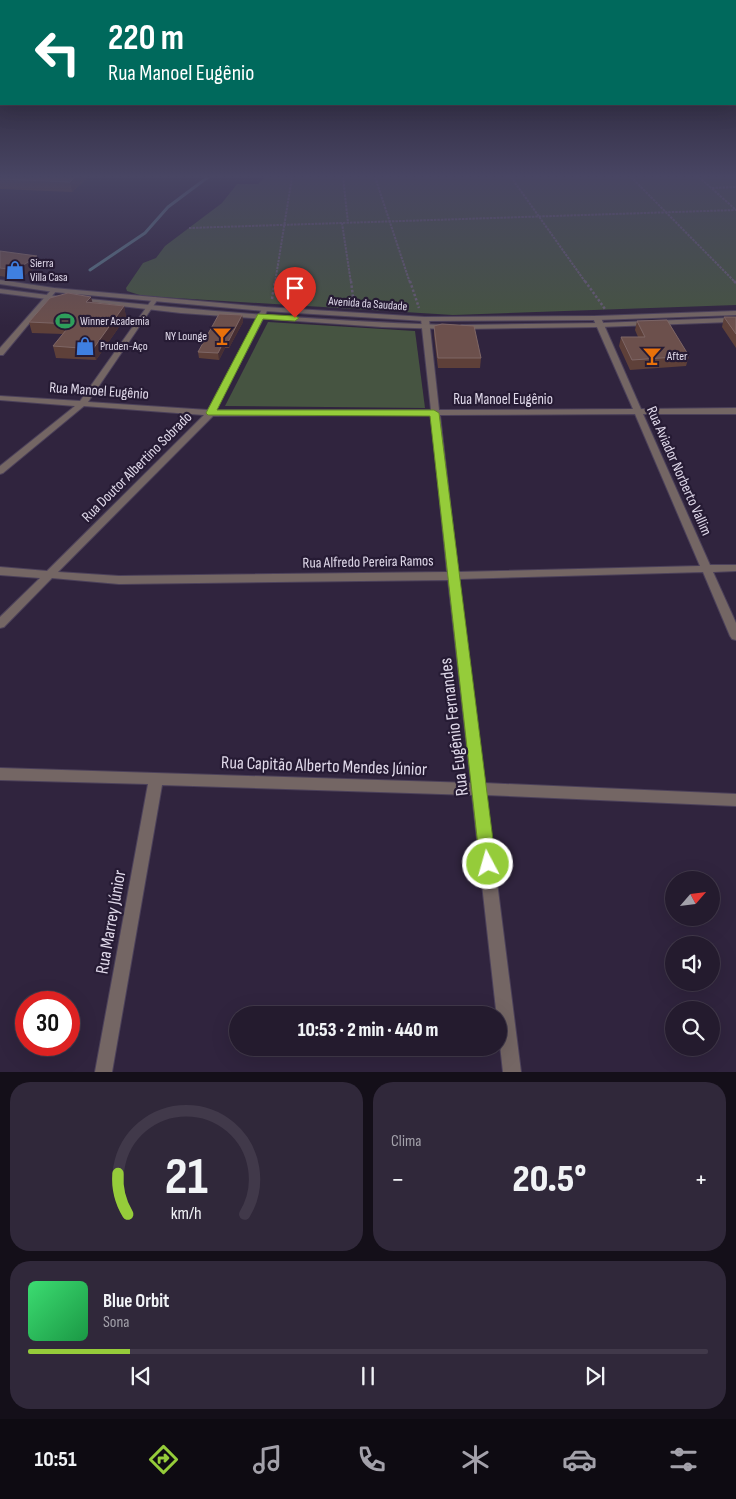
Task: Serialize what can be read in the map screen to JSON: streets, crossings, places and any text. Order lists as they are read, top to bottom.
{
  "streets": {
    "street": [
      "Avenida da Saudade",
      "Rua Manoel Eugênio",
      "Rua Doutor Albertino Sobrado",
      "Rua Aviador Norberto Vallim",
      "Rua Alfredo Pereira Ramos",
      "Rua Eugênio Fernandes",
      "Rua Capitão Alberto Mendes Júnior",
      "Rua Marrey Júnior"
    ]
  },
  "crossings": [
    ["Avenida da Saudade", "Rua Doutor Albertino Sobrado"],
    ["Avenida da Saudade", "Rua Aviador Norberto Vallim"],
    ["Avenida da Saudade", "Rua Eugênio Fernandes"],
    ["Rua Manoel Eugênio", "Rua Doutor Albertino Sobrado"],
    ["Rua Manoel Eugênio", "Rua Aviador Norberto Vallim"],
    ["Rua Manoel Eugênio", "Rua Eugênio Fernandes"],
    ["Rua Doutor Albertino Sobrado", "Rua Alfredo Pereira Ramos"],
    ["Rua Aviador Norberto Vallim", "Rua Alfredo Pereira Ramos"],
    ["Rua Alfredo Pereira Ramos", "Rua Eugênio Fernandes"],
    ["Rua Eugênio Fernandes", "Rua Capitão Alberto Mendes Júnior"],
    ["Rua Capitão Alberto Mendes Júnior", "Rua Marrey Júnior"]
  ],
  "places": {
    "shop": ["Sierra Villa Casa", "Pruden-Aço"],
    "sports": ["Winner Academia"],
    "bar": ["NY Lounge", "After"]
  },
  "north": "top right",
  "page": {
    "turn": ["220 m", "Rua Manoel Eugênio"],
    "limit": "30",
    "trip": "10:53 · 2 min · 440 m",
    "tile": "Clima",
    "heat": ["−", "20.5°", "+"],
    "song": ["Blue Orbit", "Sona"],
    "tabs": "10:51",
    "gauge": ["21", "km/h"]
  }
}
